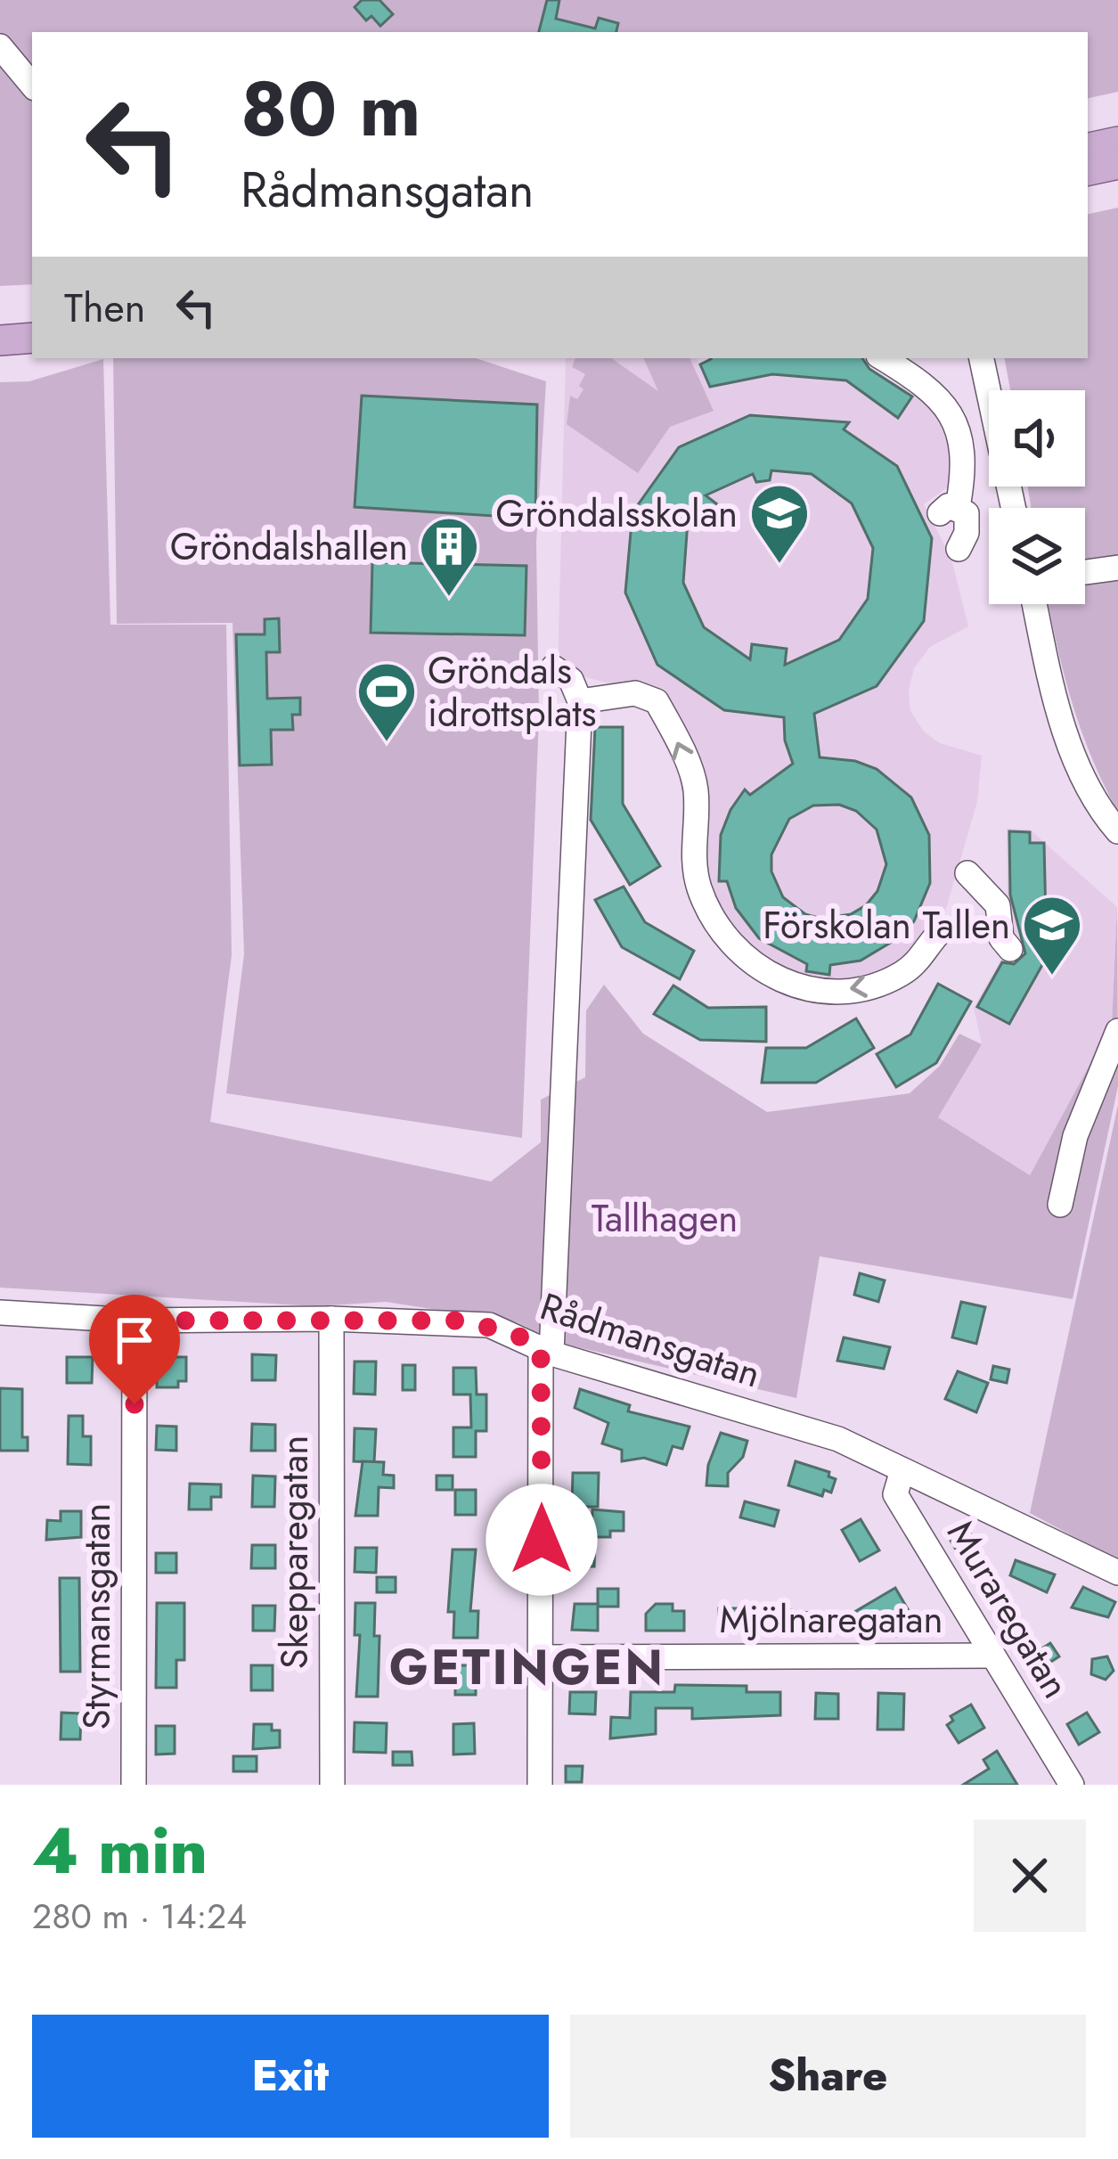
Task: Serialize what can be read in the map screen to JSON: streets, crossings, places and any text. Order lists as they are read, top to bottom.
{
  "streets": {
    "street": [
      "Rådmansgatan",
      "Skepparegatan",
      "Muraregatan",
      "Styrmansgatan",
      "Mjölnaregatan"
    ]
  },
  "crossings": [
    ["Rådmansgatan", "Skepparegatan"],
    ["Rådmansgatan", "Muraregatan"],
    ["Rådmansgatan", "Styrmansgatan"],
    ["Muraregatan", "Mjölnaregatan"]
  ],
  "districts": ["GETINGEN"],
  "parks": ["Tallhagen"],
  "places": {
    "school or university": ["Gröndalsskolan", "Förskolan Tallen"],
    "building": ["Gröndalshallen"],
    "sports": ["Gröndals idrottsplats"]
  },
  "page": {
    "turn": ["80 m", "Rådmansgatan"],
    "then": "Then",
    "heading": ["4 min", "280 m · 14:24"],
    "buttons": ["Exit", "Share"]
  }
}
